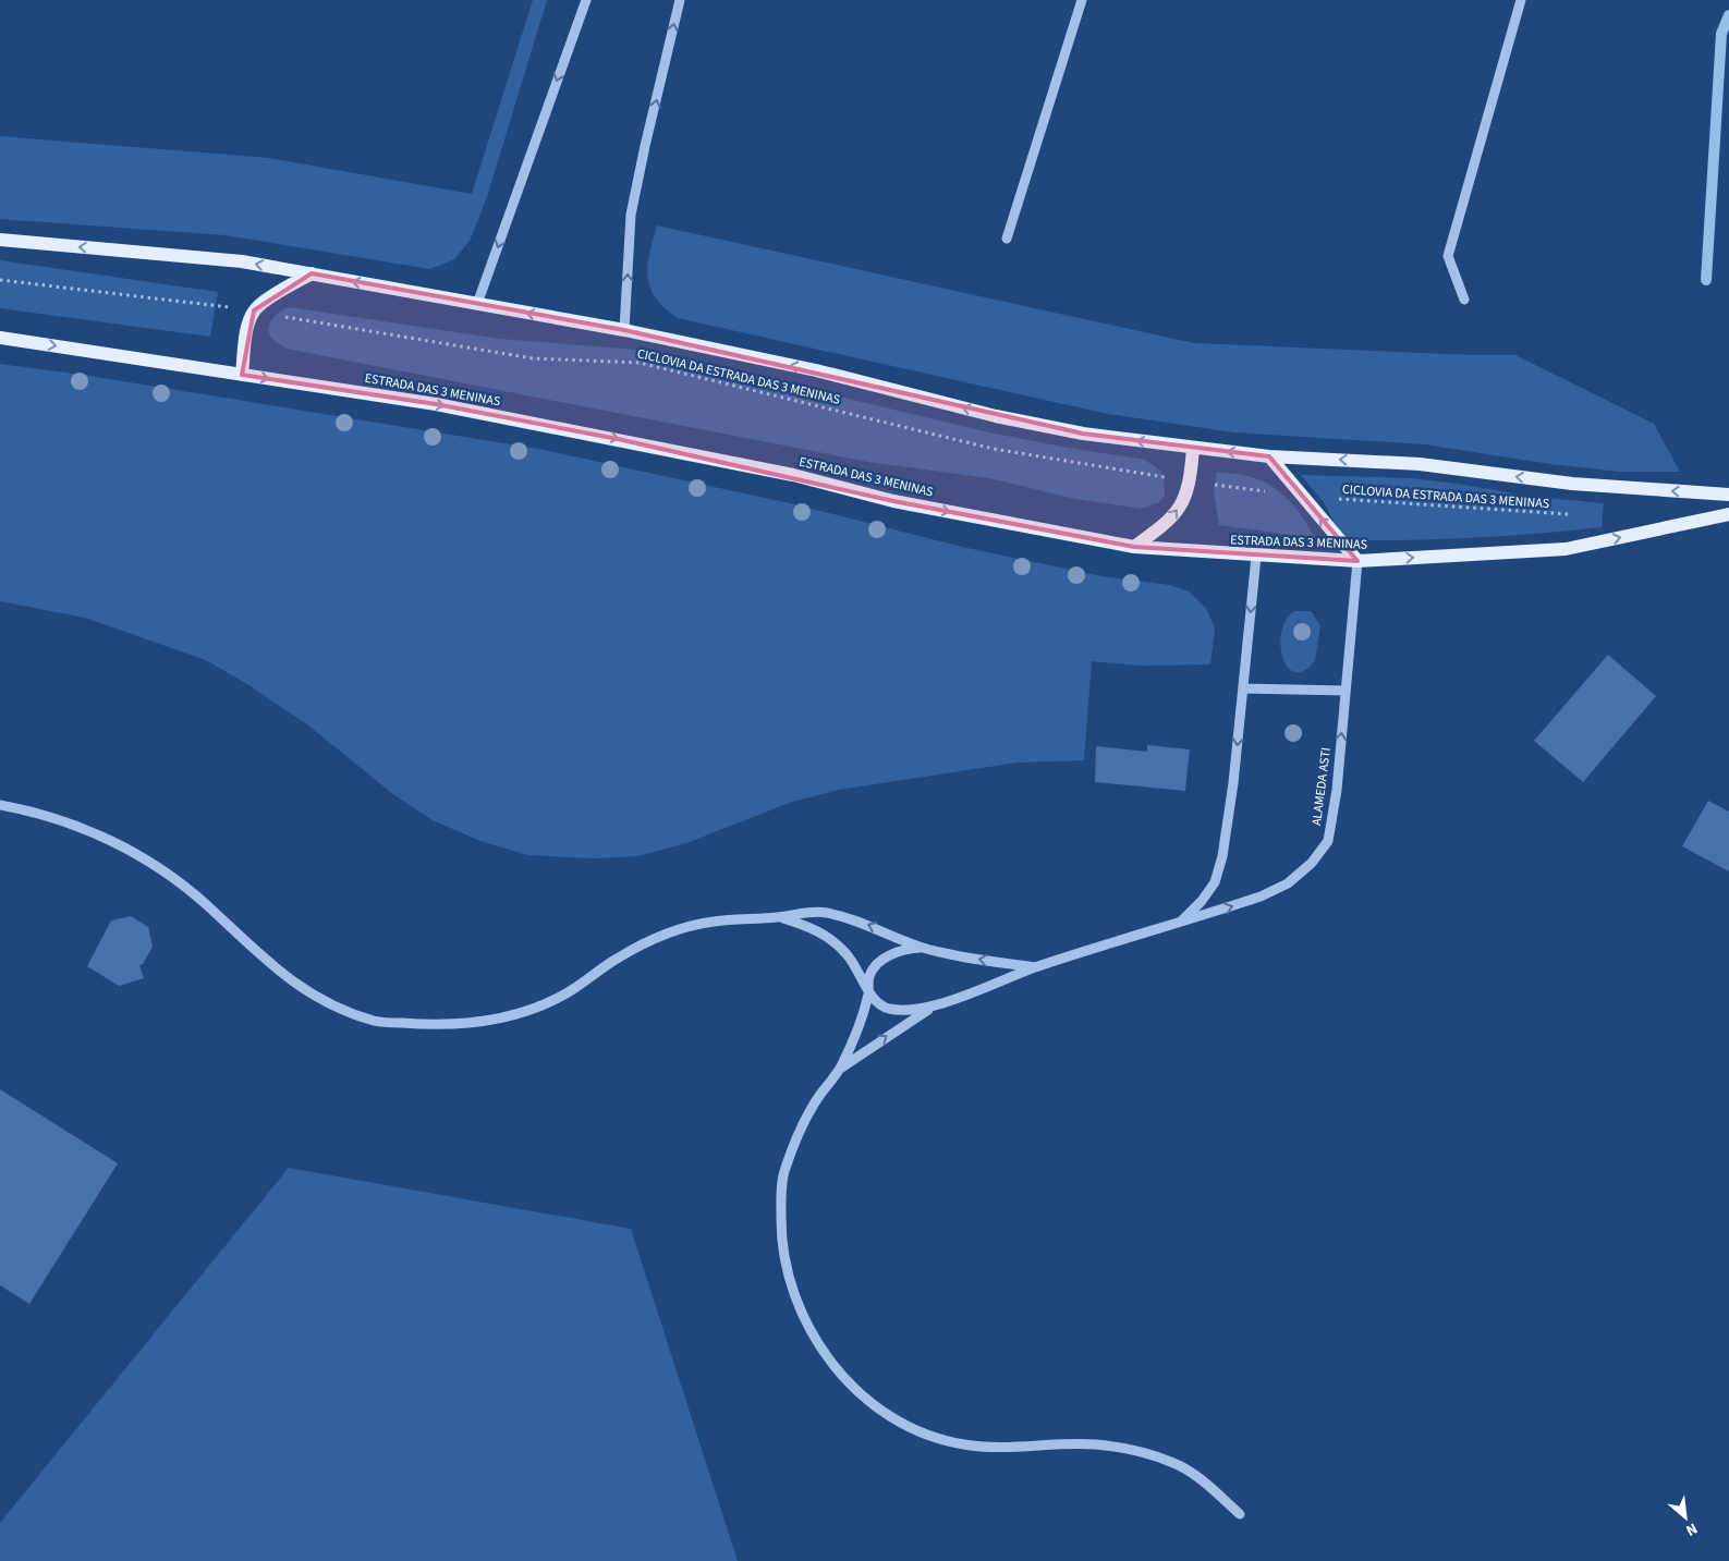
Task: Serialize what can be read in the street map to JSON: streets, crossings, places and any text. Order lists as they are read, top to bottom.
{
  "streets": {
    "main road": ["ESTRADA DAS 3 MENINAS"],
    "street": ["ALAMEDA ASTI"],
    "path": ["CICLOVIA DA ESTRADA DAS 3 MENINAS"]
  },
  "crossings": [
    ["ESTRADA DAS 3 MENINAS", "ALAMEDA ASTI"]
  ],
  "north": "bottom right"
}
